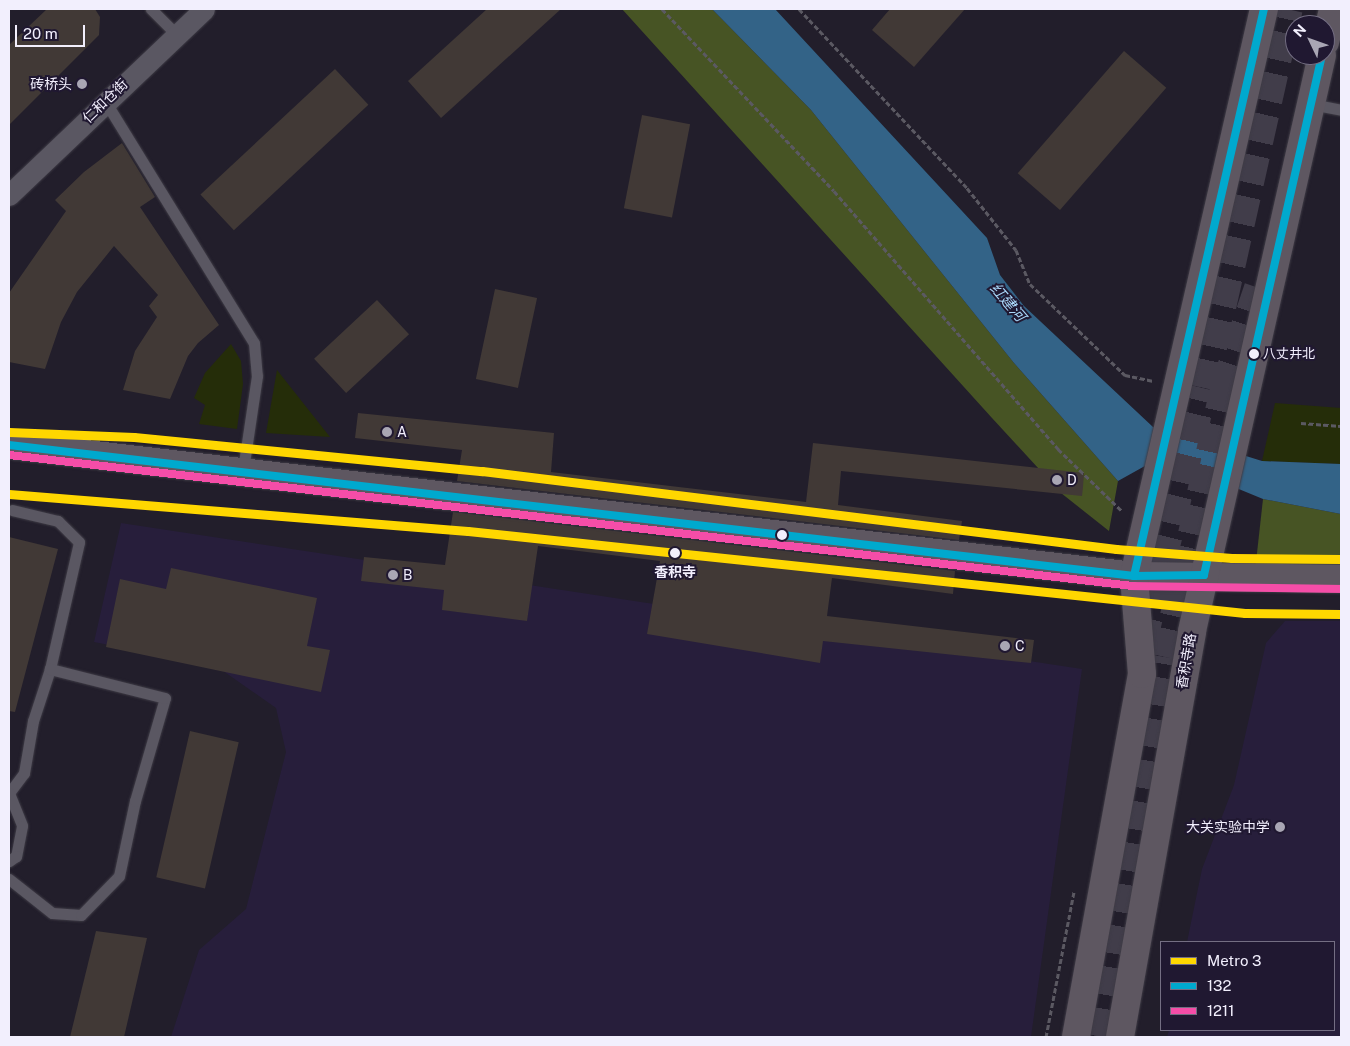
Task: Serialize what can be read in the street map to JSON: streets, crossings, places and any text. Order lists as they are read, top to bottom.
{
  "streets": {
    "street": ["仁和仓街", "香积寺路"]
  },
  "water": ["红建河"],
  "places": [
    "砖桥头",
    "八丈井北",
    "A",
    "D",
    "香积寺",
    "B",
    "C",
    "大关实验中学"
  ],
  "lines": ["transit line 132", "metro line 3", "transit line 1211"],
  "legend": ["Metro 3", "132", "1211"],
  "scale_bar": "20 m",
  "north": "top left"
}
